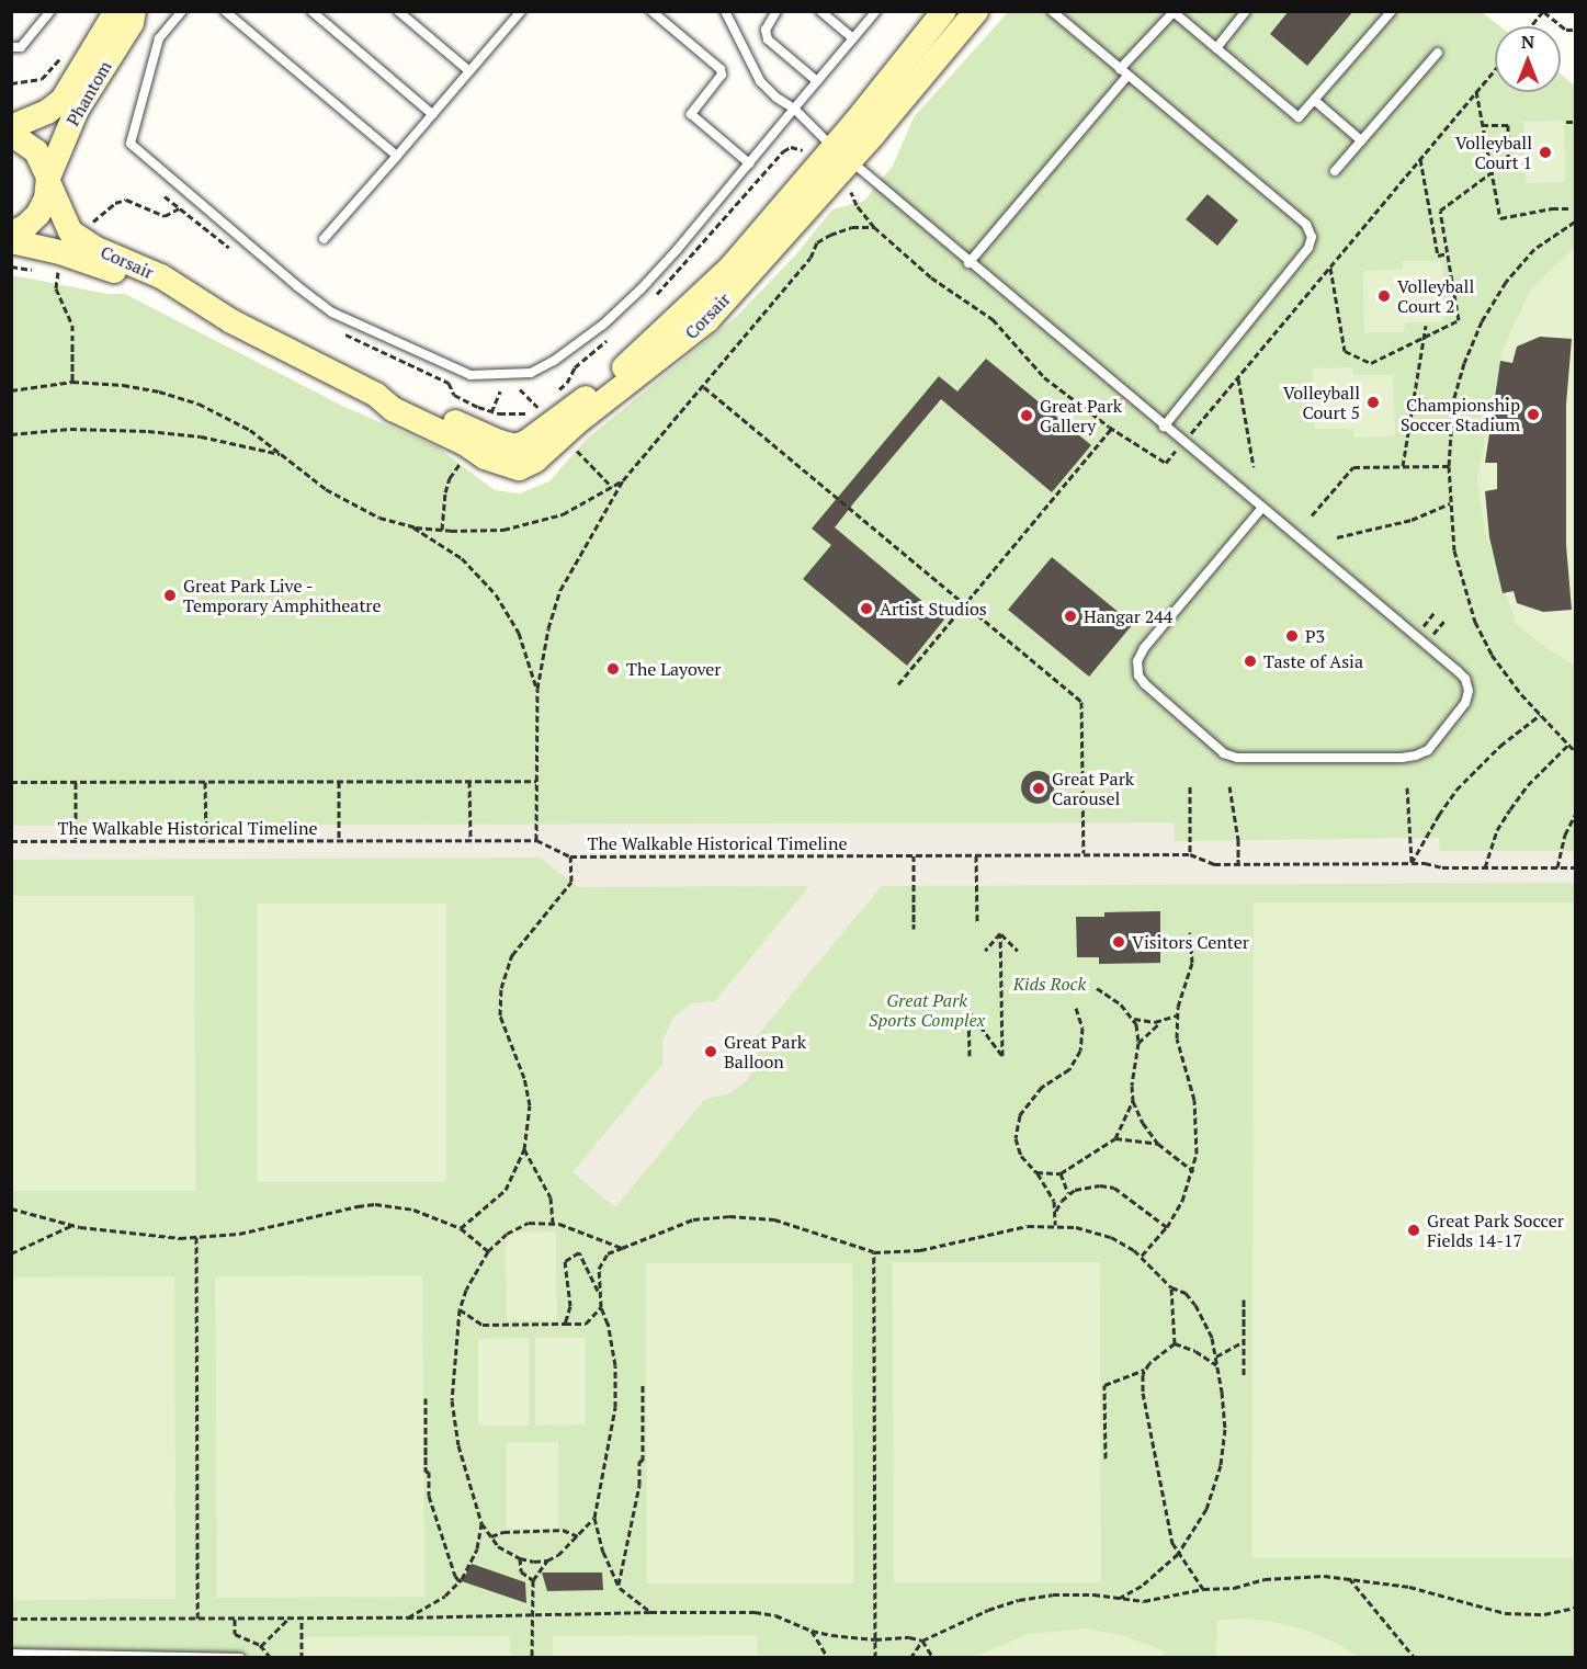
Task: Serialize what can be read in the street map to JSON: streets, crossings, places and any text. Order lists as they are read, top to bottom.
{
  "streets": {
    "street": ["Phantom", "Corsair"],
    "path": ["The Walkable Historical Timeline"]
  },
  "crossings": [
    ["Phantom", "Corsair"]
  ],
  "parks": ["Kids Rock", "Great Park Sports Complex"],
  "places": [
    "Volleyball Court 1",
    "Volleyball Court 2",
    "Volleyball Court 5",
    "Championship Soccer Stadium",
    "Great Park Gallery",
    "Great Park Live - Temporary Amphitheatre",
    "Artist Studios",
    "Hangar 244",
    "P3",
    "Taste of Asia",
    "The Layover",
    "Great Park Carousel",
    "Visitors Center",
    "Great Park Balloon",
    "Great Park Soccer Fields 14-17"
  ],
  "north": "top"
}
